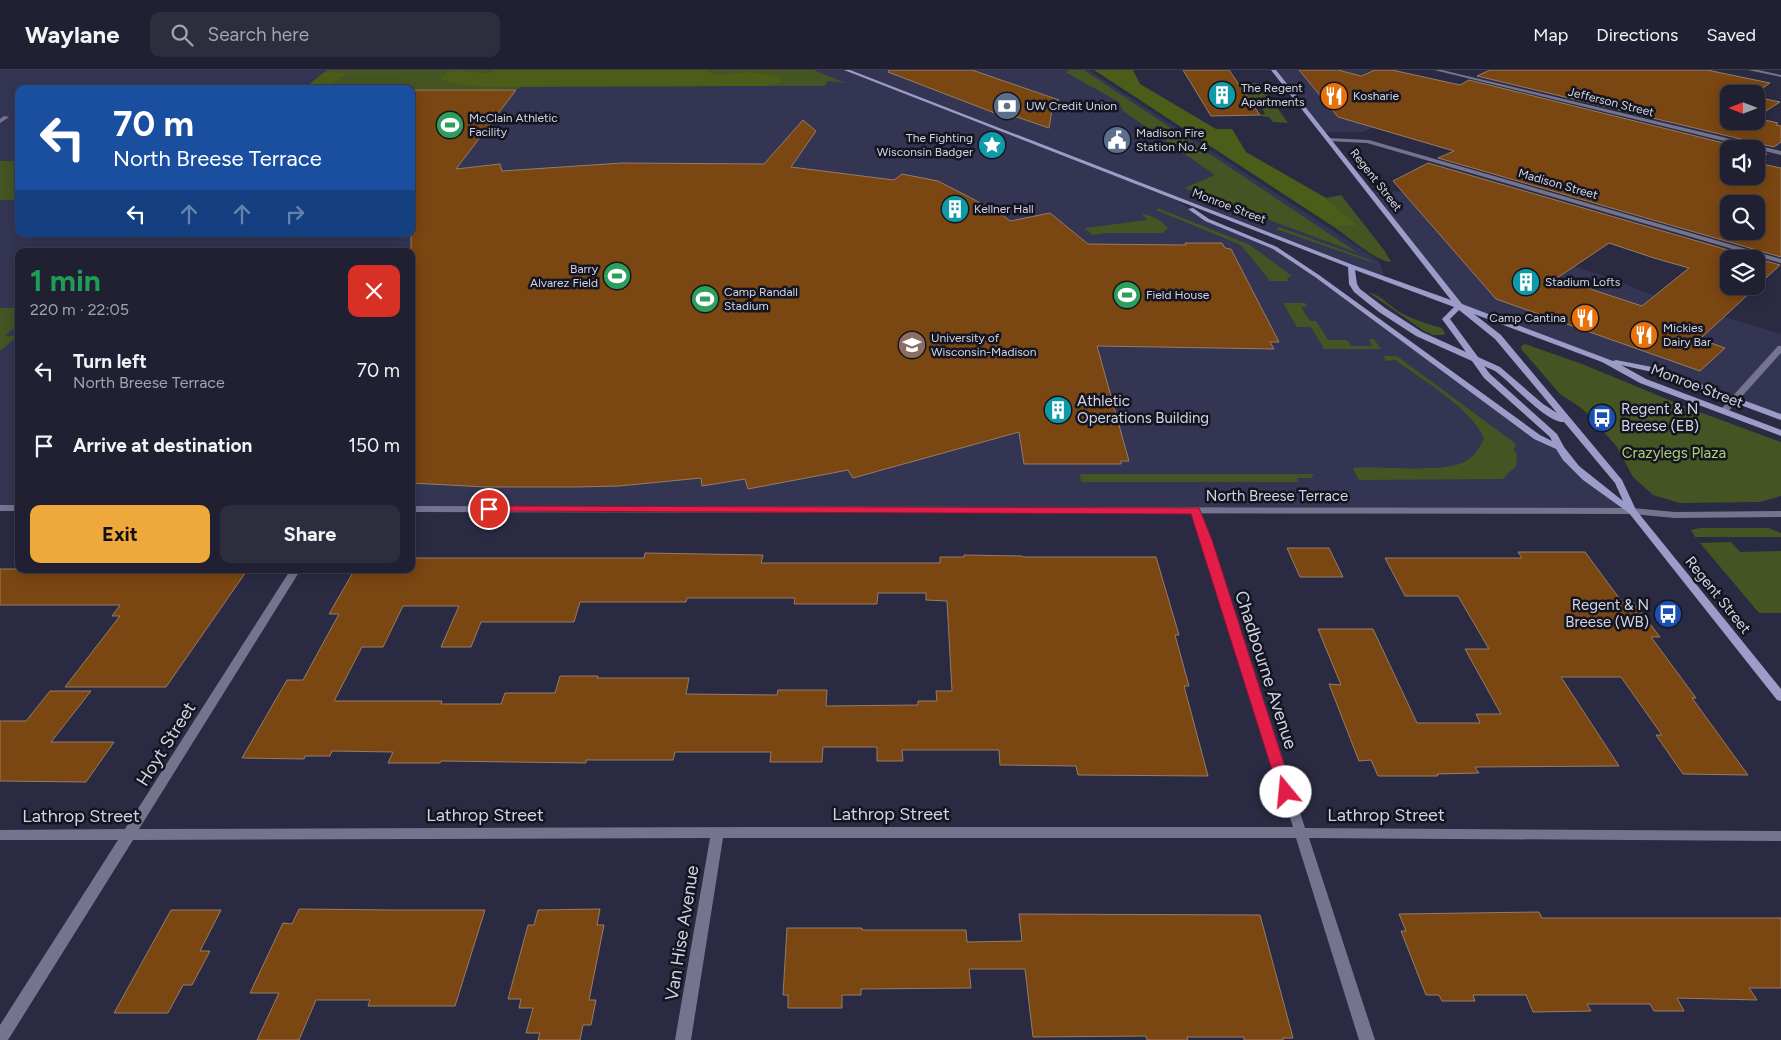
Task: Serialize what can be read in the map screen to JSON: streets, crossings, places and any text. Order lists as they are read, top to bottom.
{
  "streets": {
    "main road": ["Regent Street", "Monroe Street"],
    "street": [
      "Jefferson Street",
      "Madison Street",
      "North Breese Terrace",
      "Chadbourne Avenue",
      "Hoyt Street",
      "Lathrop Street",
      "Van Hise Avenue"
    ]
  },
  "crossings": [
    ["Regent Street", "Madison Street"],
    ["Regent Street", "Monroe Street"],
    ["Regent Street", "North Breese Terrace"],
    ["North Breese Terrace", "Chadbourne Avenue"],
    ["Chadbourne Avenue", "Lathrop Street"],
    ["Hoyt Street", "Lathrop Street"],
    ["Lathrop Street", "Van Hise Avenue"]
  ],
  "parks": ["Crazylegs Plaza"],
  "places": {
    "building": [
      "The Regent Apartments",
      "Kellner Hall",
      "Stadium Lofts",
      "Athletic Operations Building"
    ],
    "restaurant": ["Kosharie", "Camp Cantina", "Mickies Dairy Bar"],
    "bank": ["UW Credit Union"],
    "sports": [
      "McClain Athletic Facility",
      "Barry Alvarez Field",
      "Field House",
      "Camp Randall Stadium"
    ],
    "public building": ["Madison Fire Station No. 4"],
    "place": ["The Fighting Wisconsin Badger"],
    "school or university": ["University of Wisconsin-Madison"],
    "bus stop": ["Regent & N Breese (EB)", "Regent & N Breese (WB)"]
  },
  "north": "left",
  "page": {
    "header": "Waylane",
    "search": "Search here",
    "nav": ["Map", "Directions", "Saved"],
    "turn": ["70 m", "North Breese Terrace"],
    "heading": ["1 min", "220 m · 22:05"],
    "list": [
      {
        "name": "Turn left",
        "note": "North Breese Terrace",
        "value": "70 m"
      },
      {
        "name": "Arrive at destination",
        "value": "150 m"
      }
    ],
    "buttons": ["Exit", "Share"]
  }
}
